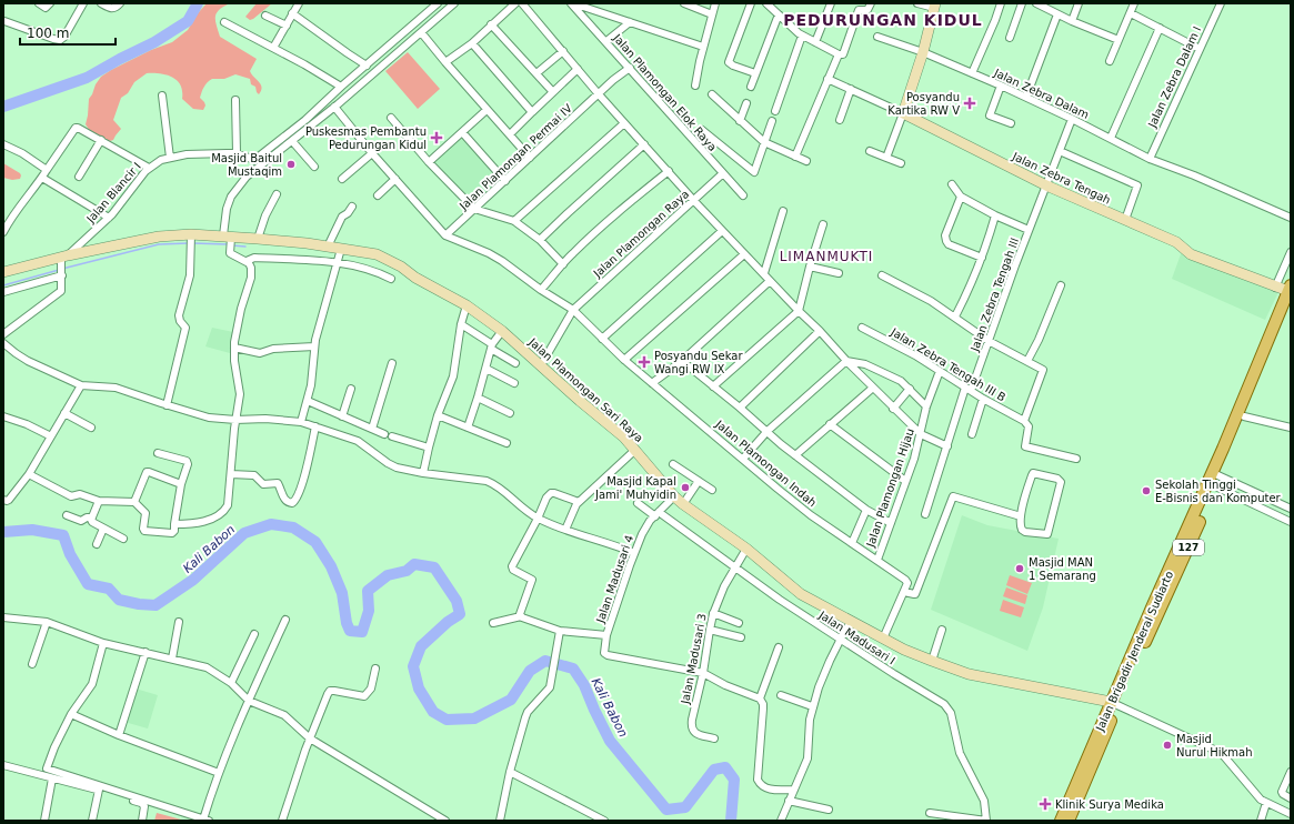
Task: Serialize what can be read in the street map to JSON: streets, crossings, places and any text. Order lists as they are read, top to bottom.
{
  "streets": {
    "main road": ["127", "Jalan Brigadir Jenderal Sudiarto"],
    "street": [
      "Jalan Zebra Dalam I",
      "Jalan Plamongan Elok Raya",
      "Jalan Zebra Dalam",
      "Jalan Plamongan Permai IV",
      "Jalan Zebra Tengah",
      "Jalan Blancir I",
      "Jalan Plamongan Raya",
      "Jalan Zebra Tengah III",
      "Jalan Zebra Tengah III B",
      "Jalan Plamongan Sari Raya",
      "Jalan Plamongan Indah",
      "Jalan Plamongan Hijau",
      "Jalan Madusari 4",
      "Jalan Madusari I",
      "Jalan Madusari 3"
    ]
  },
  "crossings": [
    ["Jalan Zebra Dalam I", "Jalan Zebra Dalam"],
    ["Jalan Plamongan Elok Raya", "Jalan Plamongan Permai IV"],
    ["Jalan Plamongan Elok Raya", "Jalan Plamongan Raya"],
    ["Jalan Zebra Dalam", "Jalan Zebra Tengah III"],
    ["Jalan Plamongan Permai IV", "Jalan Plamongan Indah"],
    ["Jalan Zebra Tengah", "Jalan Zebra Tengah III"],
    ["Jalan Zebra Tengah", "Jalan Brigadir Jenderal Sudiarto"],
    ["Jalan Blancir I", "Jalan Plamongan Sari Raya"],
    ["Jalan Plamongan Raya", "Jalan Plamongan Sari Raya"],
    ["Jalan Plamongan Raya", "Jalan Plamongan Indah"],
    ["Jalan Zebra Tengah III", "Jalan Zebra Tengah III B"],
    ["Jalan Zebra Tengah III B", "Jalan Plamongan Hijau"],
    ["Jalan Plamongan Sari Raya", "Jalan Madusari 4"],
    ["Jalan Plamongan Sari Raya", "Jalan Madusari I"],
    ["Jalan Plamongan Sari Raya", "Jalan Brigadir Jenderal Sudiarto"],
    ["Jalan Plamongan Sari Raya", "Jalan Madusari 3"],
    ["Jalan Plamongan Indah", "Jalan Plamongan Hijau"],
    ["Jalan Madusari 4", "Jalan Madusari I"],
    ["Jalan Madusari 4", "Jalan Madusari 3"],
    ["Jalan Madusari I", "Jalan Madusari 3"]
  ],
  "districts": ["PEDURUNGAN KIDUL", "LIMANMUKTI"],
  "water": ["Kali Babon"],
  "places": {
    "health": [
      "Posyandu Kartika RW V",
      "Puskesmas Pembantu Pedurungan Kidul",
      "Posyandu Sekar Wangi RW IX",
      "Klinik Surya Medika"
    ],
    "other": [
      "Masjid Baitul Mustaqim",
      "Masjid Kapal Jami' Muhyidin",
      "Sekolah Tinggi E-Bisnis dan Komputer",
      "Masjid MAN 1 Semarang",
      "Masjid Nurul Hikmah"
    ]
  },
  "scale_bar": "100 m"
}
